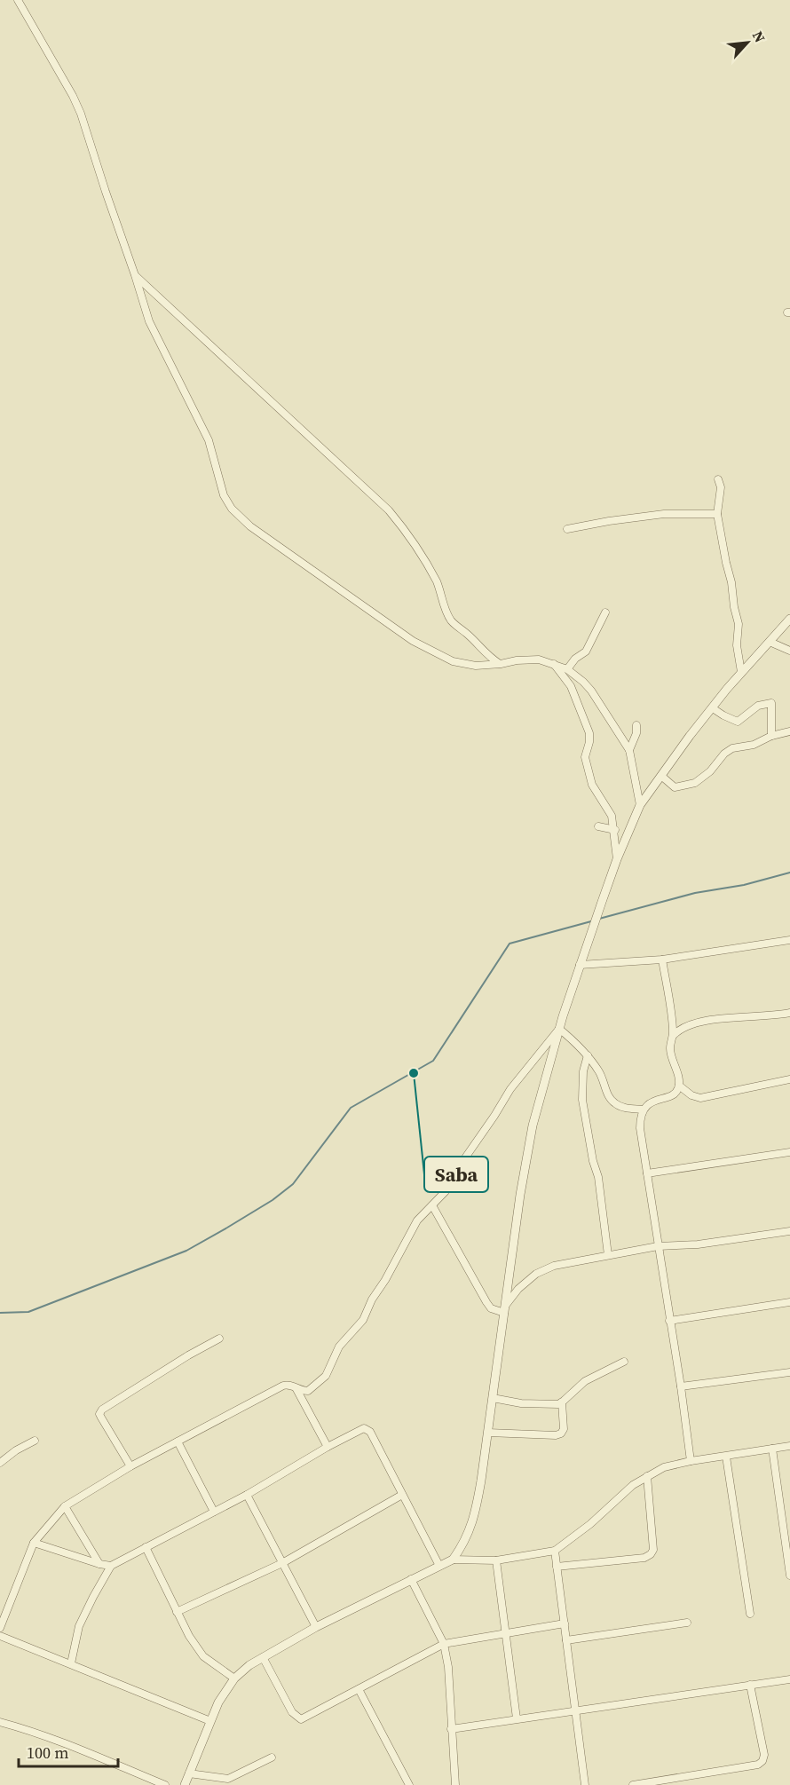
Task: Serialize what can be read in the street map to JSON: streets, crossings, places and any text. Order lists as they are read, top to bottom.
{
  "places": ["Saba"],
  "scale_bar": "100 m",
  "north": "top right"
}
